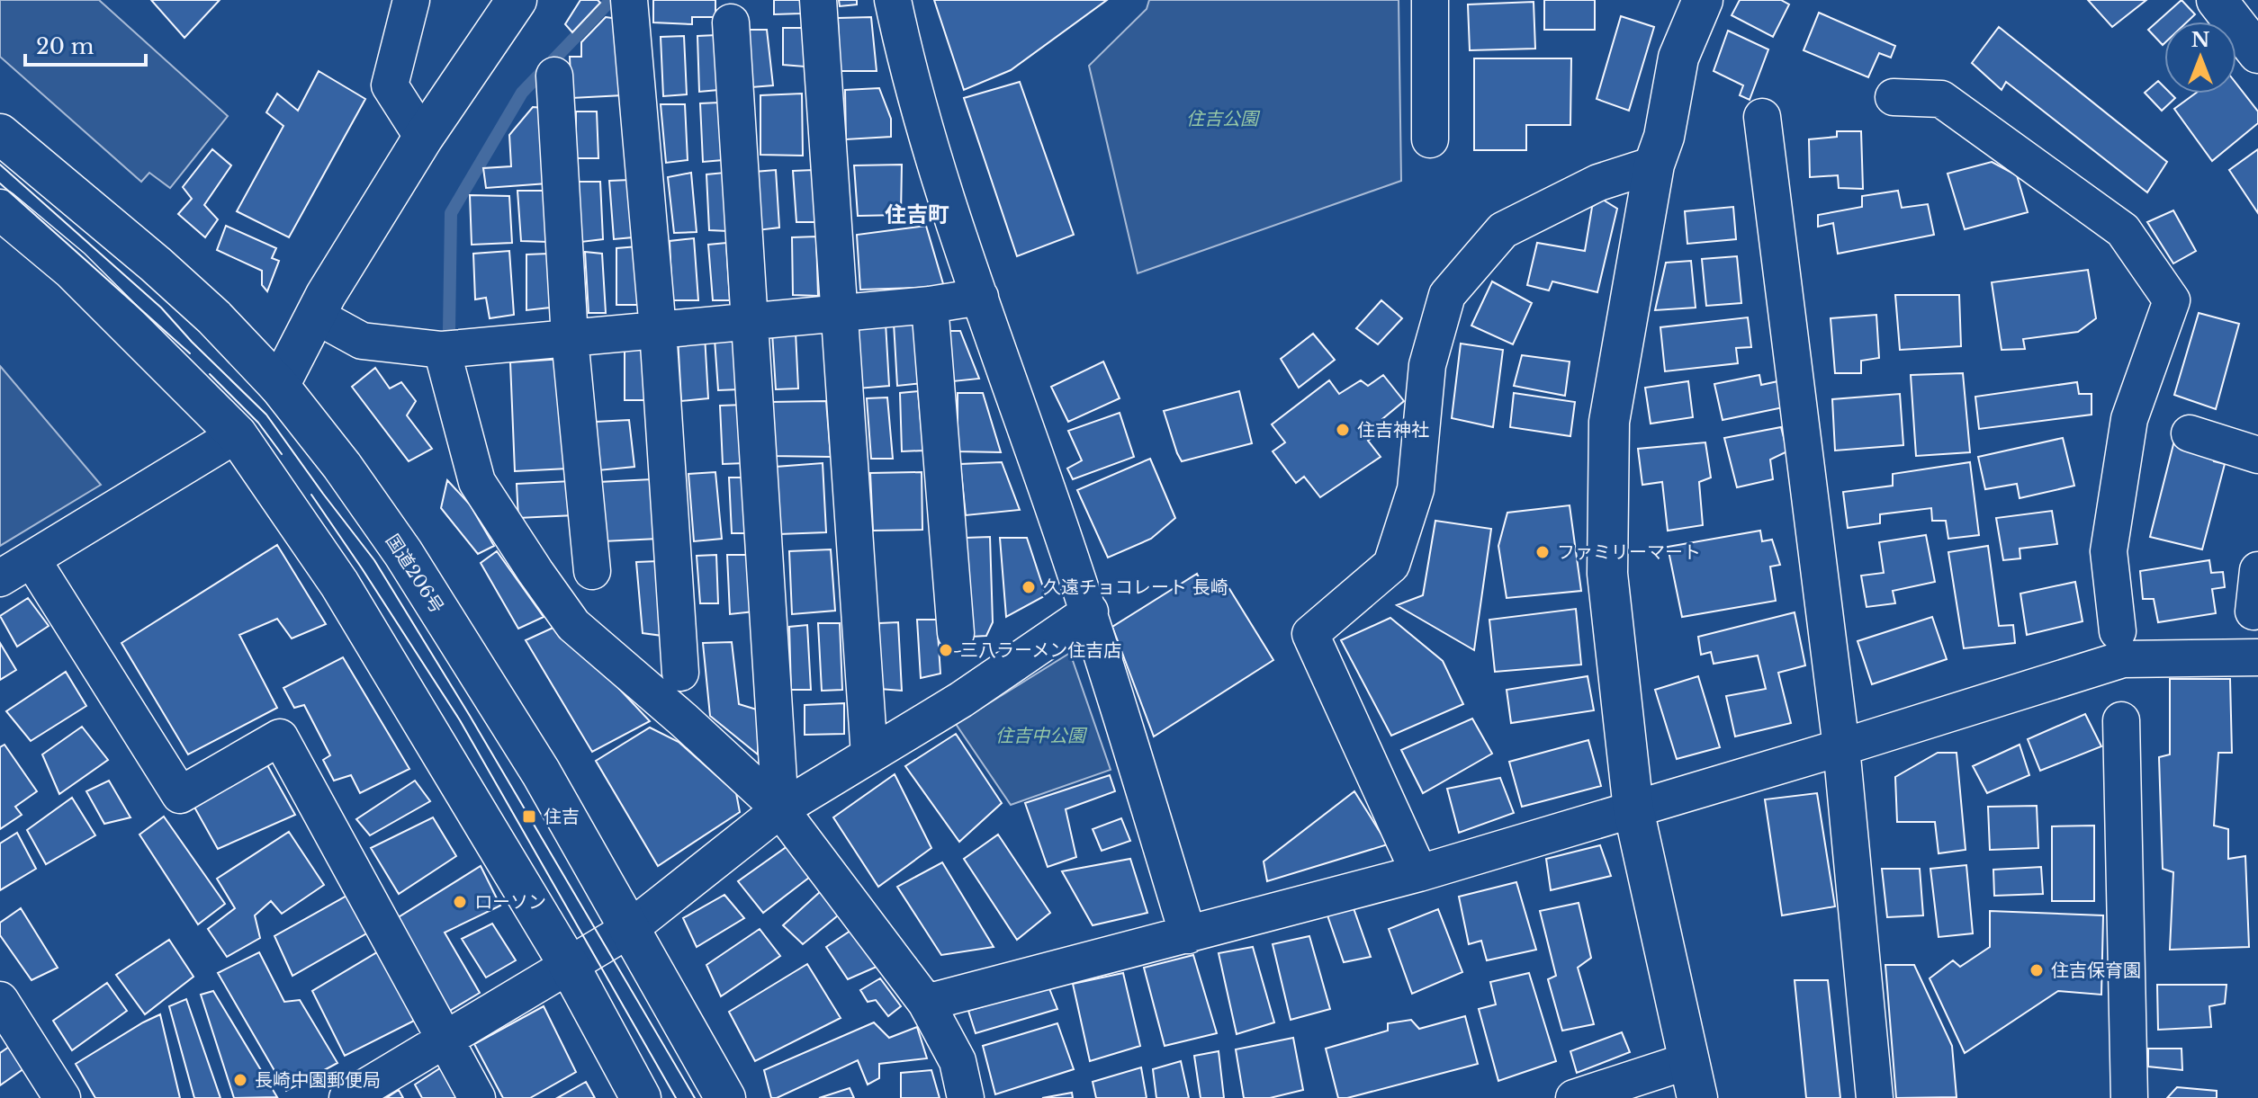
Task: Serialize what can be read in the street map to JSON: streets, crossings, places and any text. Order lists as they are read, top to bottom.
{
  "streets": {
    "main road": ["国道206号"]
  },
  "districts": ["住吉町"],
  "parks": ["住吉公園", "住吉中公園"],
  "places": {
    "other": [
      "住吉神社",
      "ファミリーマート",
      "久遠チョコレート 長崎",
      "三八ラーメン住吉店",
      "ローソン",
      "住吉保育園",
      "長崎中園郵便局"
    ],
    "transit": ["住吉"]
  },
  "scale_bar": "20 m",
  "north": "top"
}
